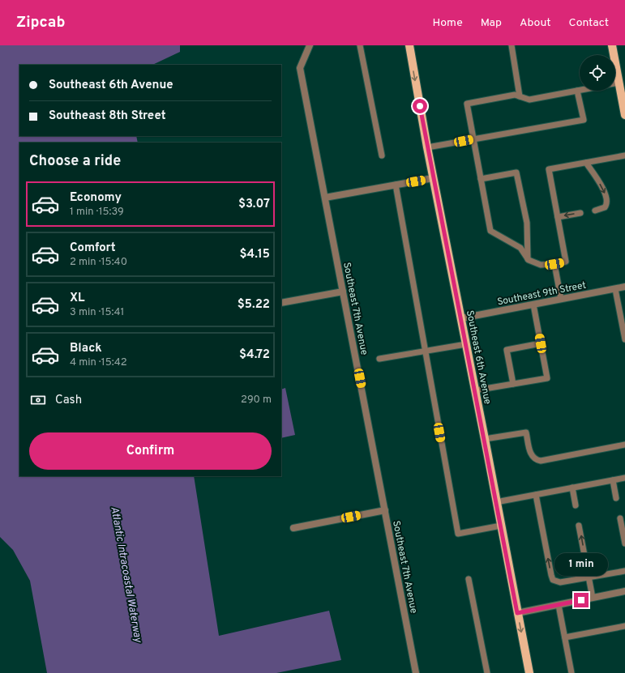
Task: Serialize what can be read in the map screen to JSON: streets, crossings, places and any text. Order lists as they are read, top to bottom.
{
  "streets": {
    "main road": ["Southeast 6th Avenue"],
    "street": ["Southeast 9th Street", "Southeast 7th Avenue"]
  },
  "crossings": [
    ["Southeast 9th Street", "Southeast 6th Avenue"]
  ],
  "water": ["Atlantic Intracoastal Waterway"],
  "page": {
    "header": "Zipcab",
    "nav": [
      "Home",
      "Map",
      "About",
      "Contact"
    ],
    "banner": ["Southeast 6th Avenue", "Southeast 8th Street"],
    "heading": "Choose a ride",
    "list": [
      {
        "name": "Economy",
        "note": "1 min · 15:39",
        "value": "$3.07"
      },
      {
        "name": "Comfort",
        "note": "2 min · 15:40",
        "value": "$4.15"
      },
      {
        "name": "XL",
        "note": "3 min · 15:41",
        "value": "$5.22"
      },
      {
        "name": "Black",
        "note": "4 min · 15:42",
        "value": "$4.72"
      }
    ],
    "pay": ["Cash", "290 m"],
    "buttons": "Confirm",
    "bubble": "1 min"
  }
}
